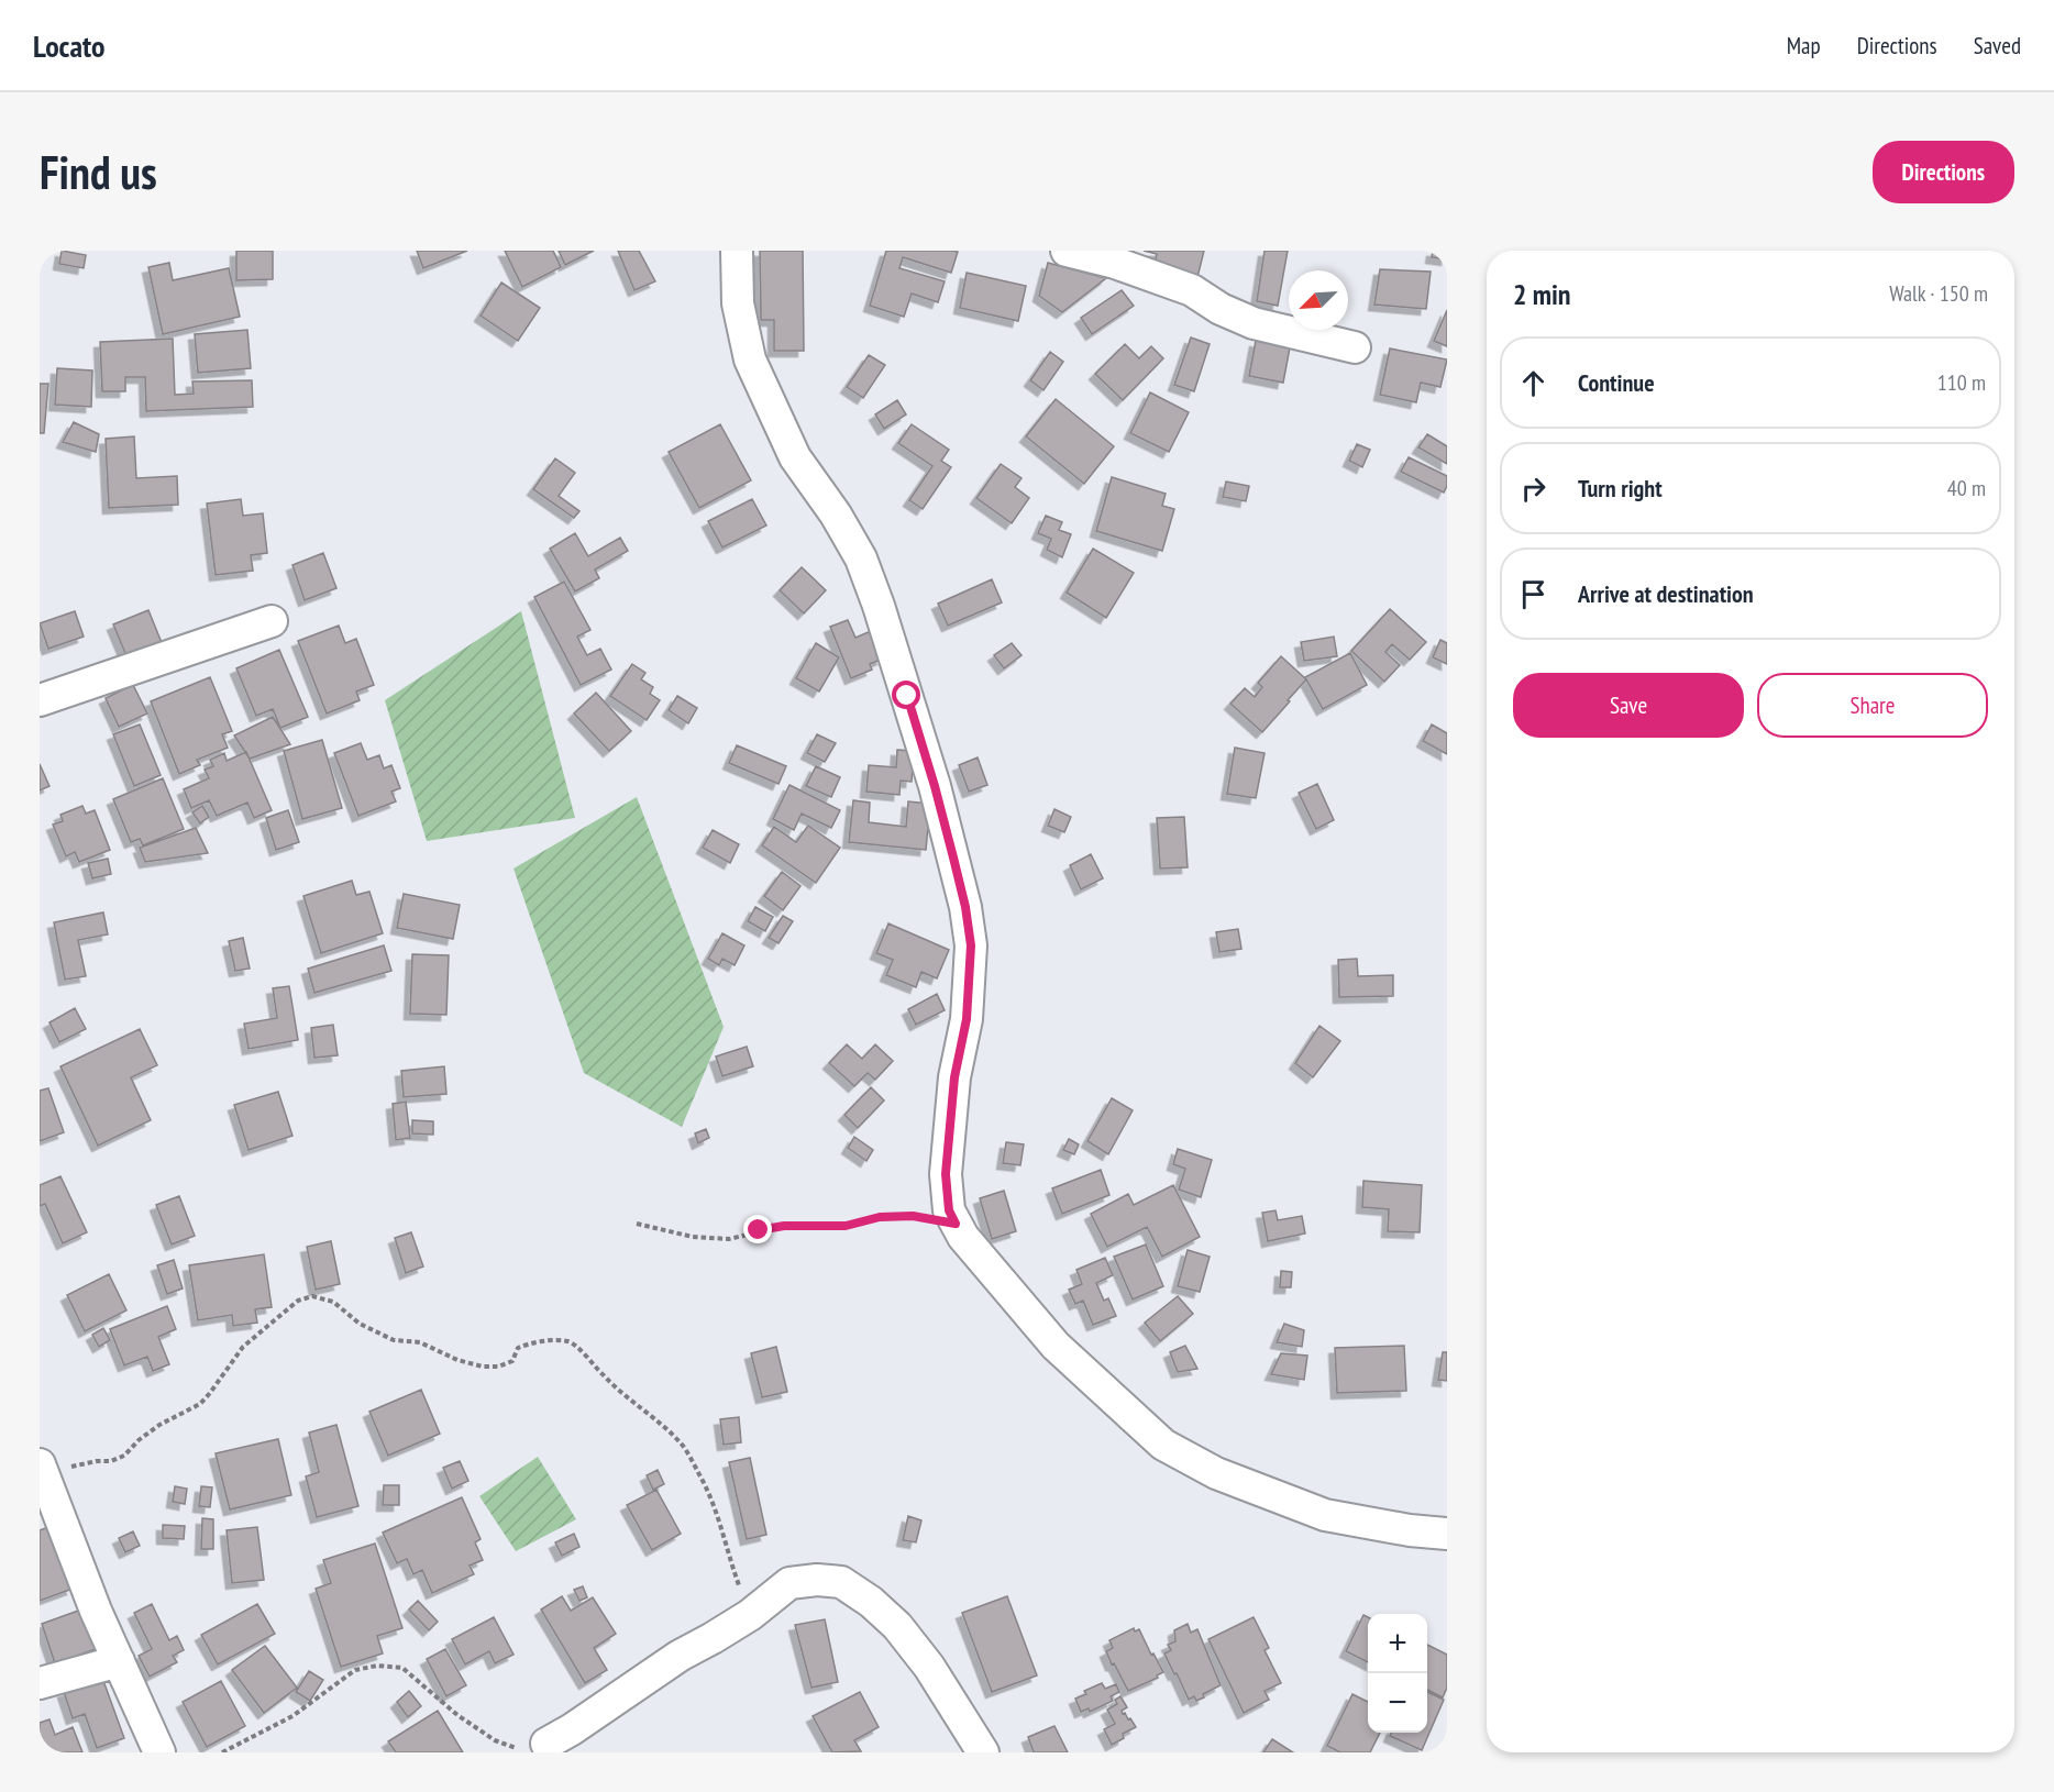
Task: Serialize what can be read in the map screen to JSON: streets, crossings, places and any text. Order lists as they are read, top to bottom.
{
  "north": "bottom left",
  "page": {
    "header": "Locato",
    "nav": ["Map", "Directions", "Saved"],
    "buttons": [
      "Directions",
      ["Save", "Share"]
    ],
    "title": "Find us",
    "heading": ["2 min", "Walk · 150 m"],
    "list": [
      ["Continue", "110 m"],
      ["Turn right", "40 m"],
      "Arrive at destination"
    ],
    "map_buttons": ["+", "−"]
  }
}
